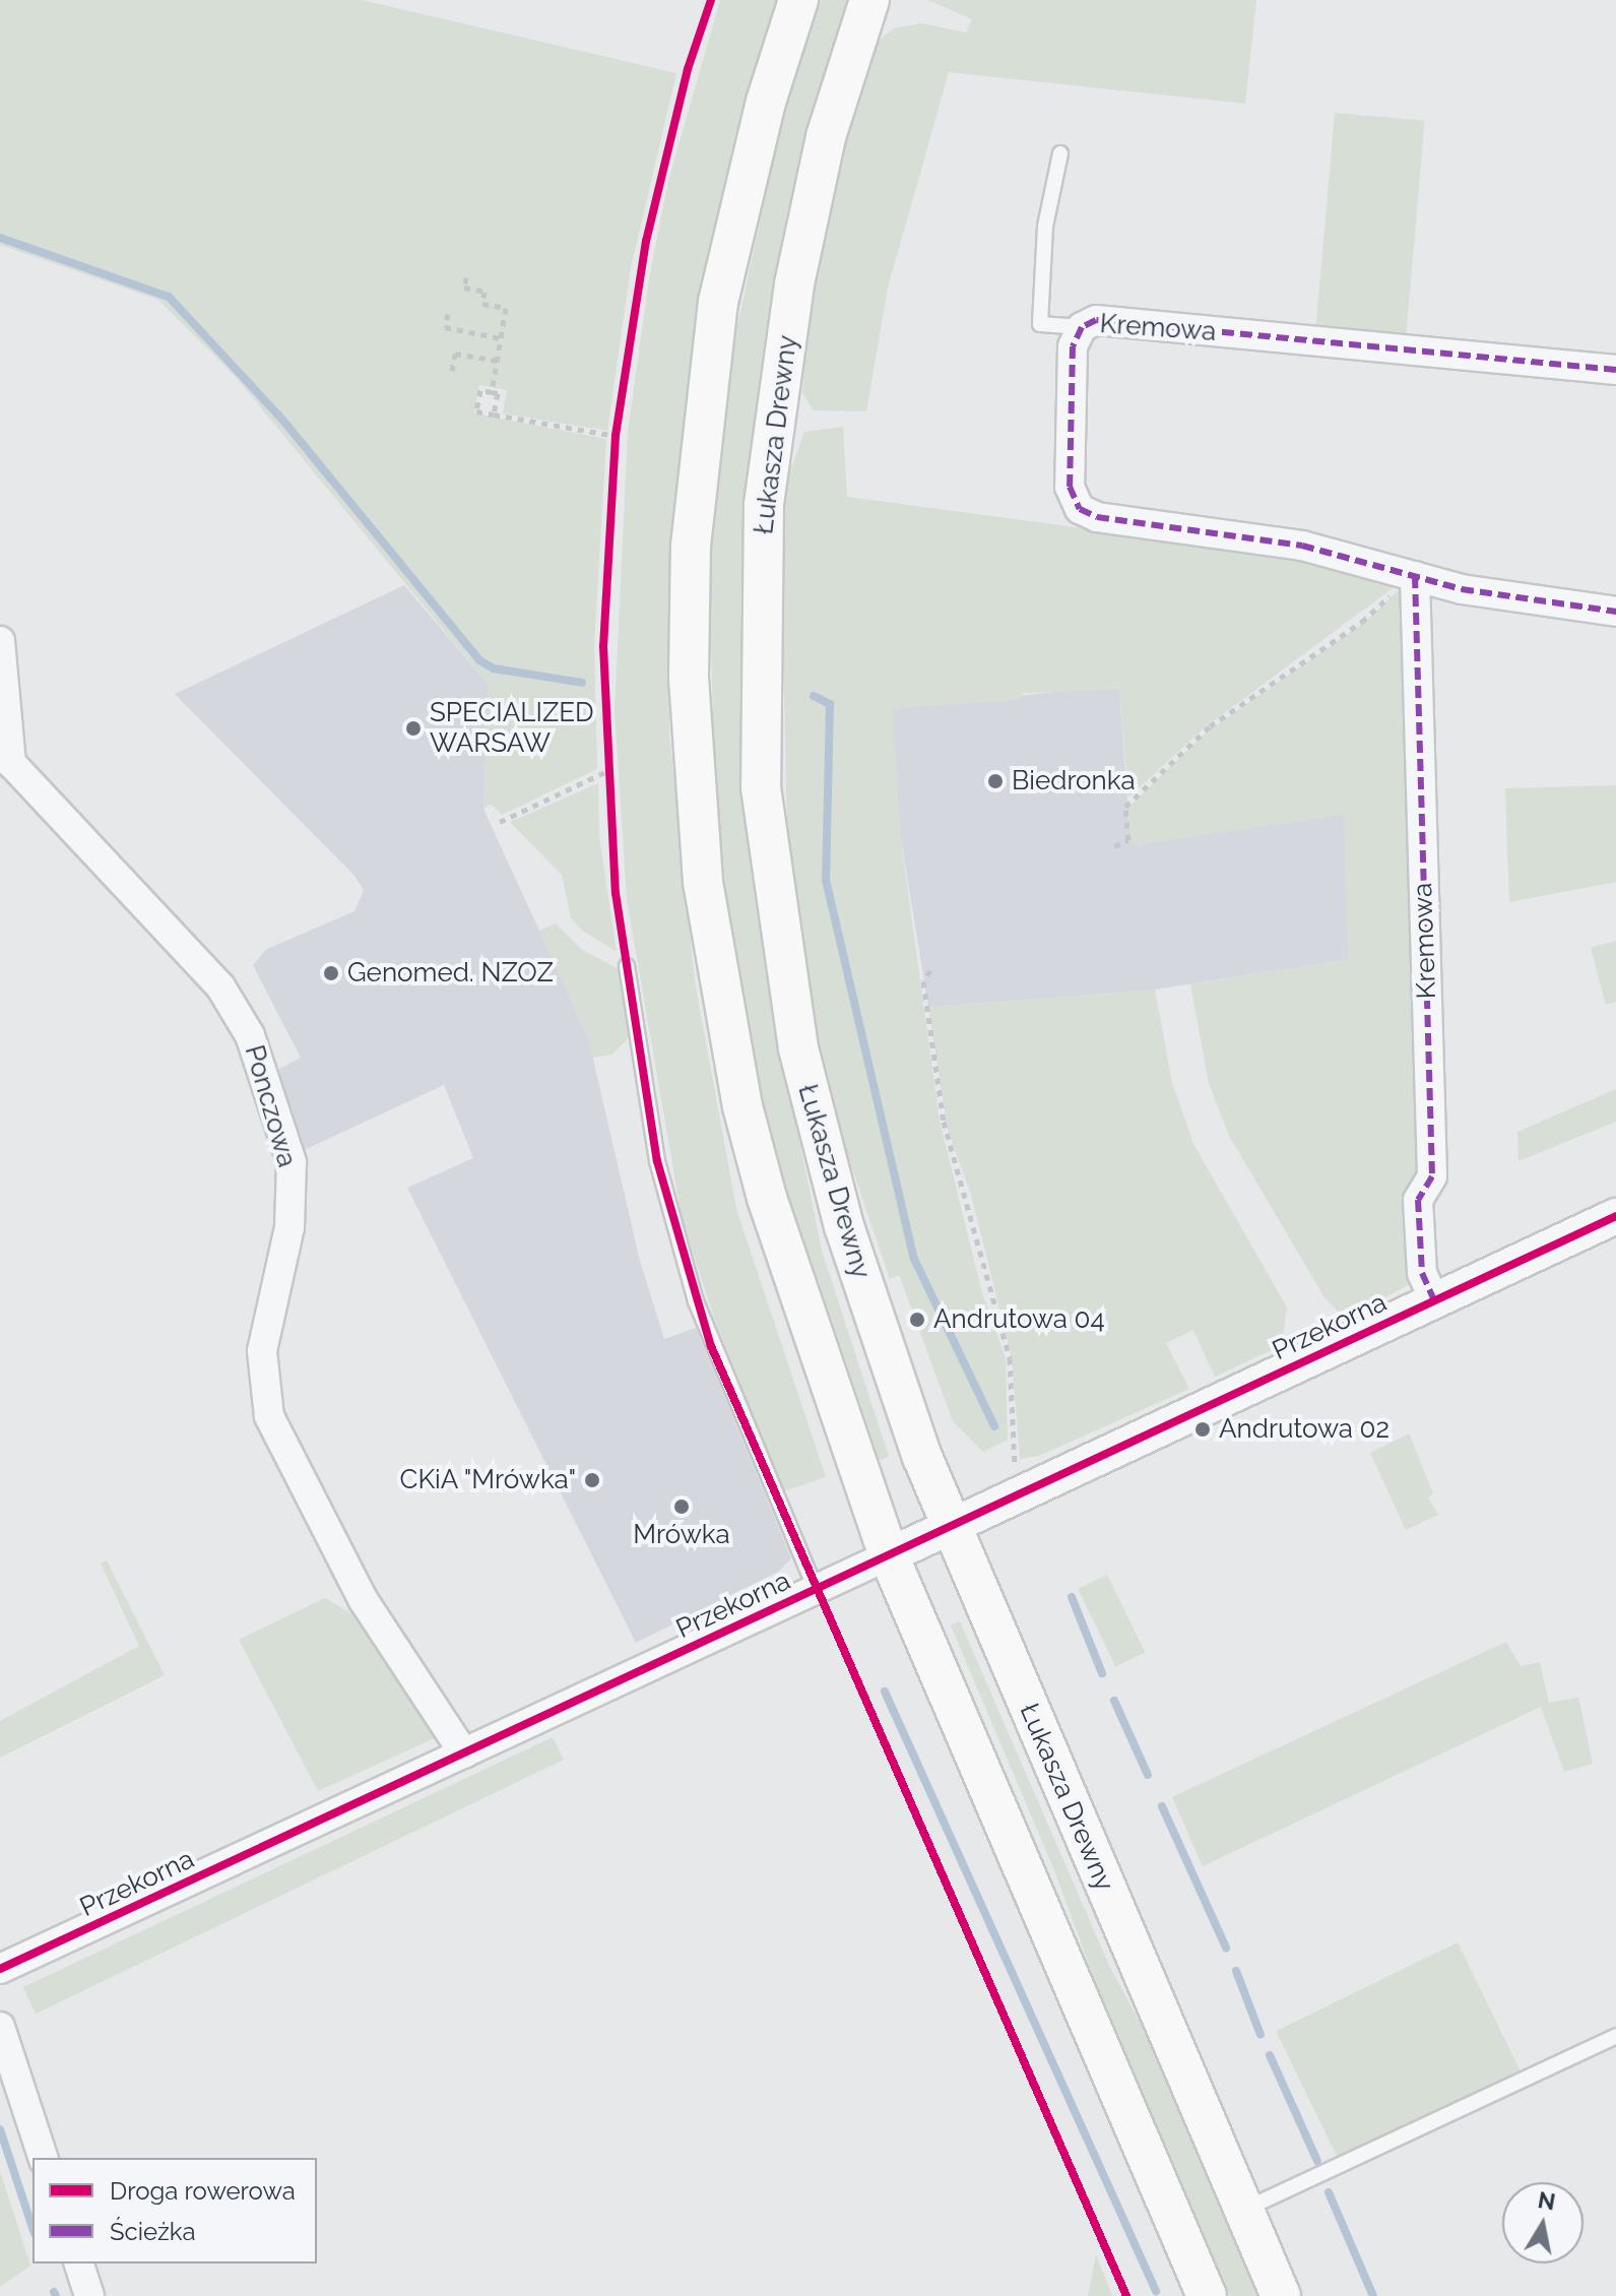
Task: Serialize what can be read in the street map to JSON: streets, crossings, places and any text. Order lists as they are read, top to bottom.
{
  "streets": {
    "main road": ["Łukasza Drewny"],
    "street": ["Kremowa", "Ponczowa", "Przekorna"]
  },
  "crossings": [
    ["Kremowa", "Przekorna"],
    ["Łukasza Drewny", "Przekorna"],
    ["Ponczowa", "Przekorna"]
  ],
  "places": [
    "SPECIALIZED WARSAW",
    "Biedronka",
    "Genomed. NZOZ",
    "Andrutowa 04",
    "Andrutowa 02",
    "CKiA \"Mrówka\"",
    "Mrówka"
  ],
  "legend": ["Droga rowerowa", "Ścieżka"],
  "north": "top"
}
